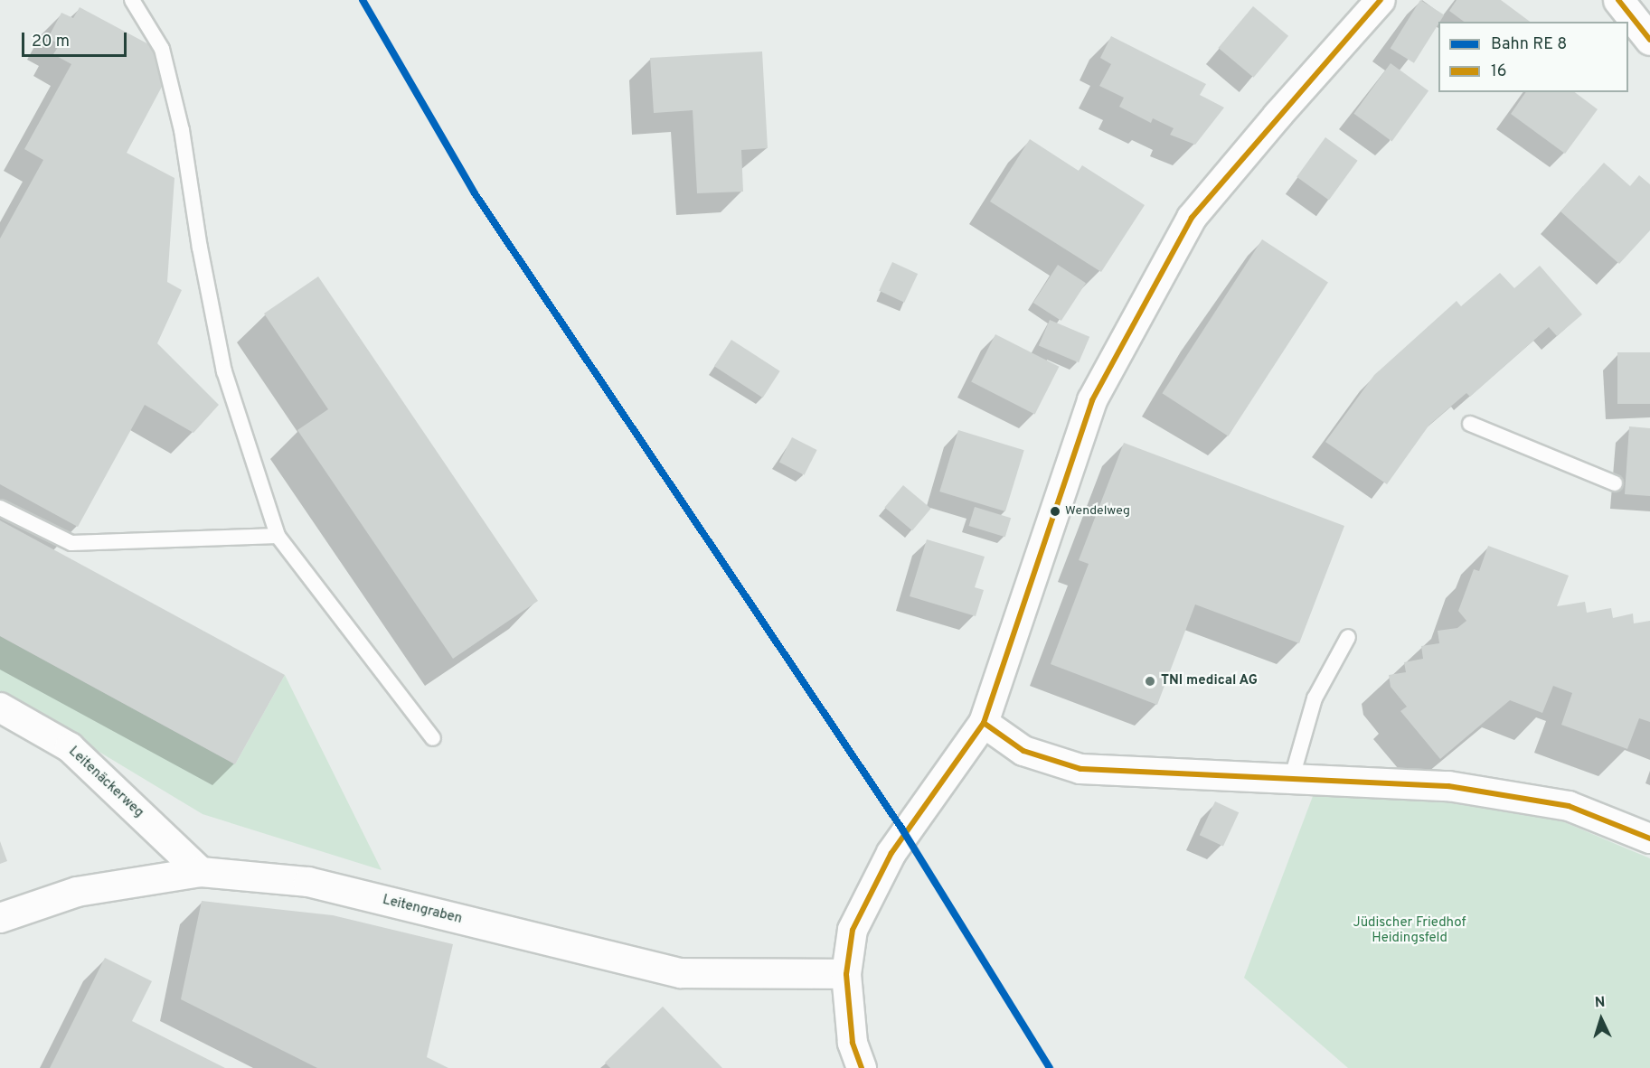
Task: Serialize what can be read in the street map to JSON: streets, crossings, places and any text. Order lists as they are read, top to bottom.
{
  "streets": {
    "street": ["Leitenäckerweg", "Leitengraben"]
  },
  "crossings": [
    ["Leitenäckerweg", "Leitengraben"]
  ],
  "parks": ["Jüdischer Friedhof Heidingsfeld"],
  "places": ["Wendelweg", "TNI medical AG"],
  "lines": ["transit line 16"],
  "legend": ["Bahn RE 8", "16"],
  "scale_bar": "20 m",
  "north": "top"
}
